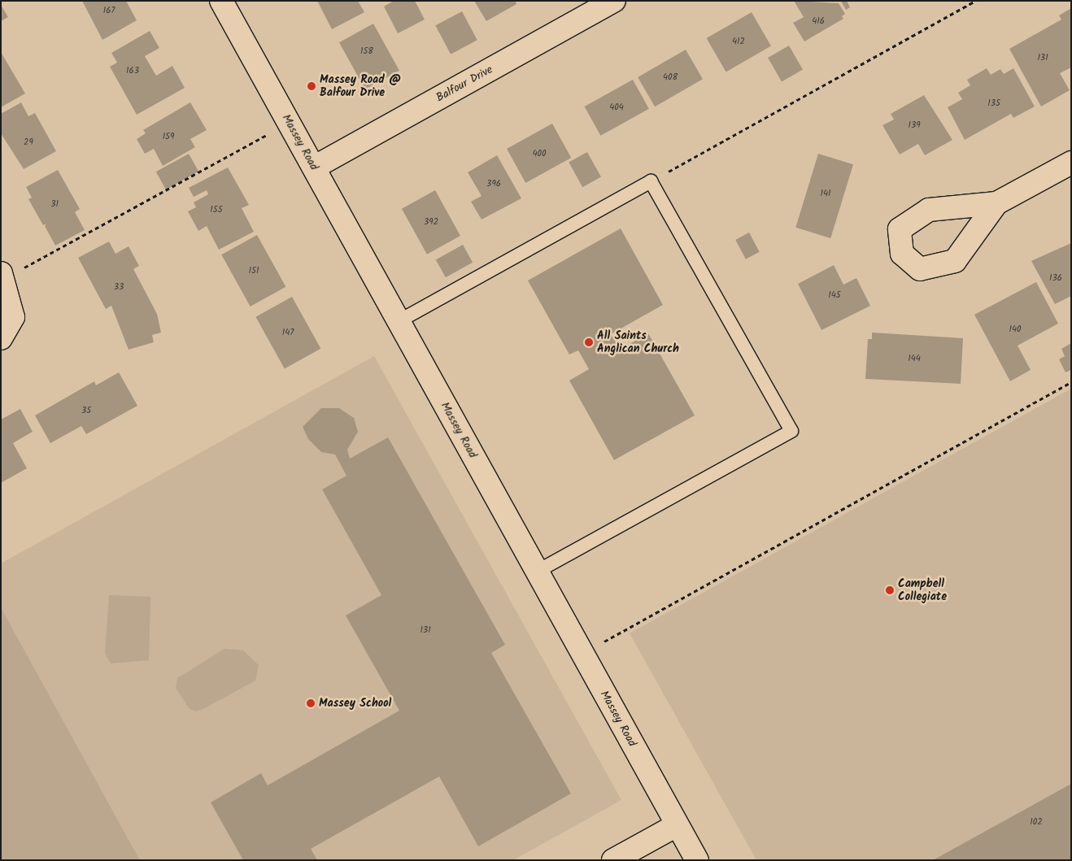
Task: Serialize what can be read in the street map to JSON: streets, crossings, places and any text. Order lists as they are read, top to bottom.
{
  "streets": {
    "street": ["Balfour Drive", "Massey Road"]
  },
  "crossings": [
    ["Balfour Drive", "Massey Road"]
  ],
  "places": [
    "Massey Road @ Balfour Drive",
    "All Saints Anglican Church",
    "Campbell Collegiate",
    "Massey School"
  ],
  "house_numbers": [
    "167",
    "416",
    "412",
    "158",
    "131",
    "163",
    "408",
    "135",
    "404",
    "139",
    "159",
    "29",
    "400",
    "396",
    "141",
    "31",
    "155",
    "392",
    "151",
    "136",
    "33",
    "145",
    "140",
    "147",
    "144",
    "35",
    "131",
    "102"
  ]
}
